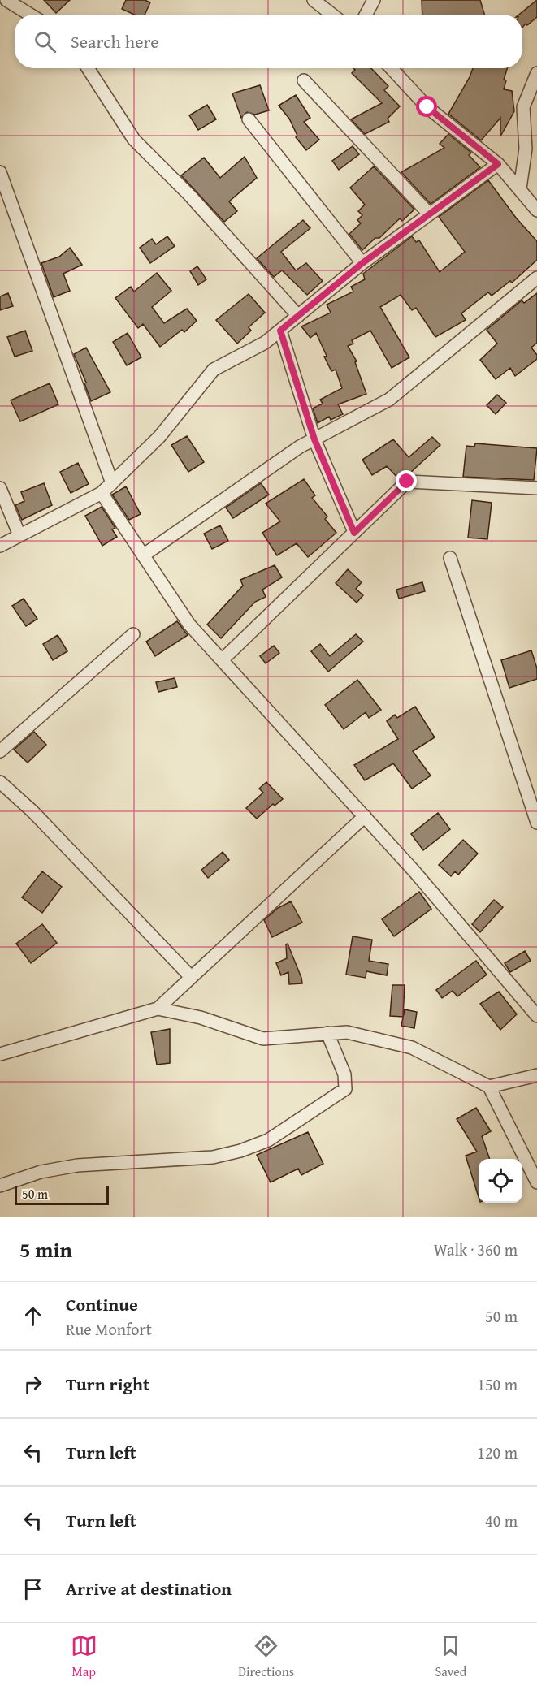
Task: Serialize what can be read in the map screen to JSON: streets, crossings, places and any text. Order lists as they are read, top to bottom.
{
  "scale_bar": "50 m",
  "page": {
    "search": "Search here",
    "scale": "50 m",
    "heading": ["5 min", "Walk · 360 m"],
    "list": [
      ["Continue", "Rue Monfort", "50 m"],
      ["Turn right", "150 m"],
      ["Turn left", "120 m"],
      ["Turn left", "40 m"],
      "Arrive at destination"
    ],
    "nav": ["Map", "Directions", "Saved"]
  }
}
